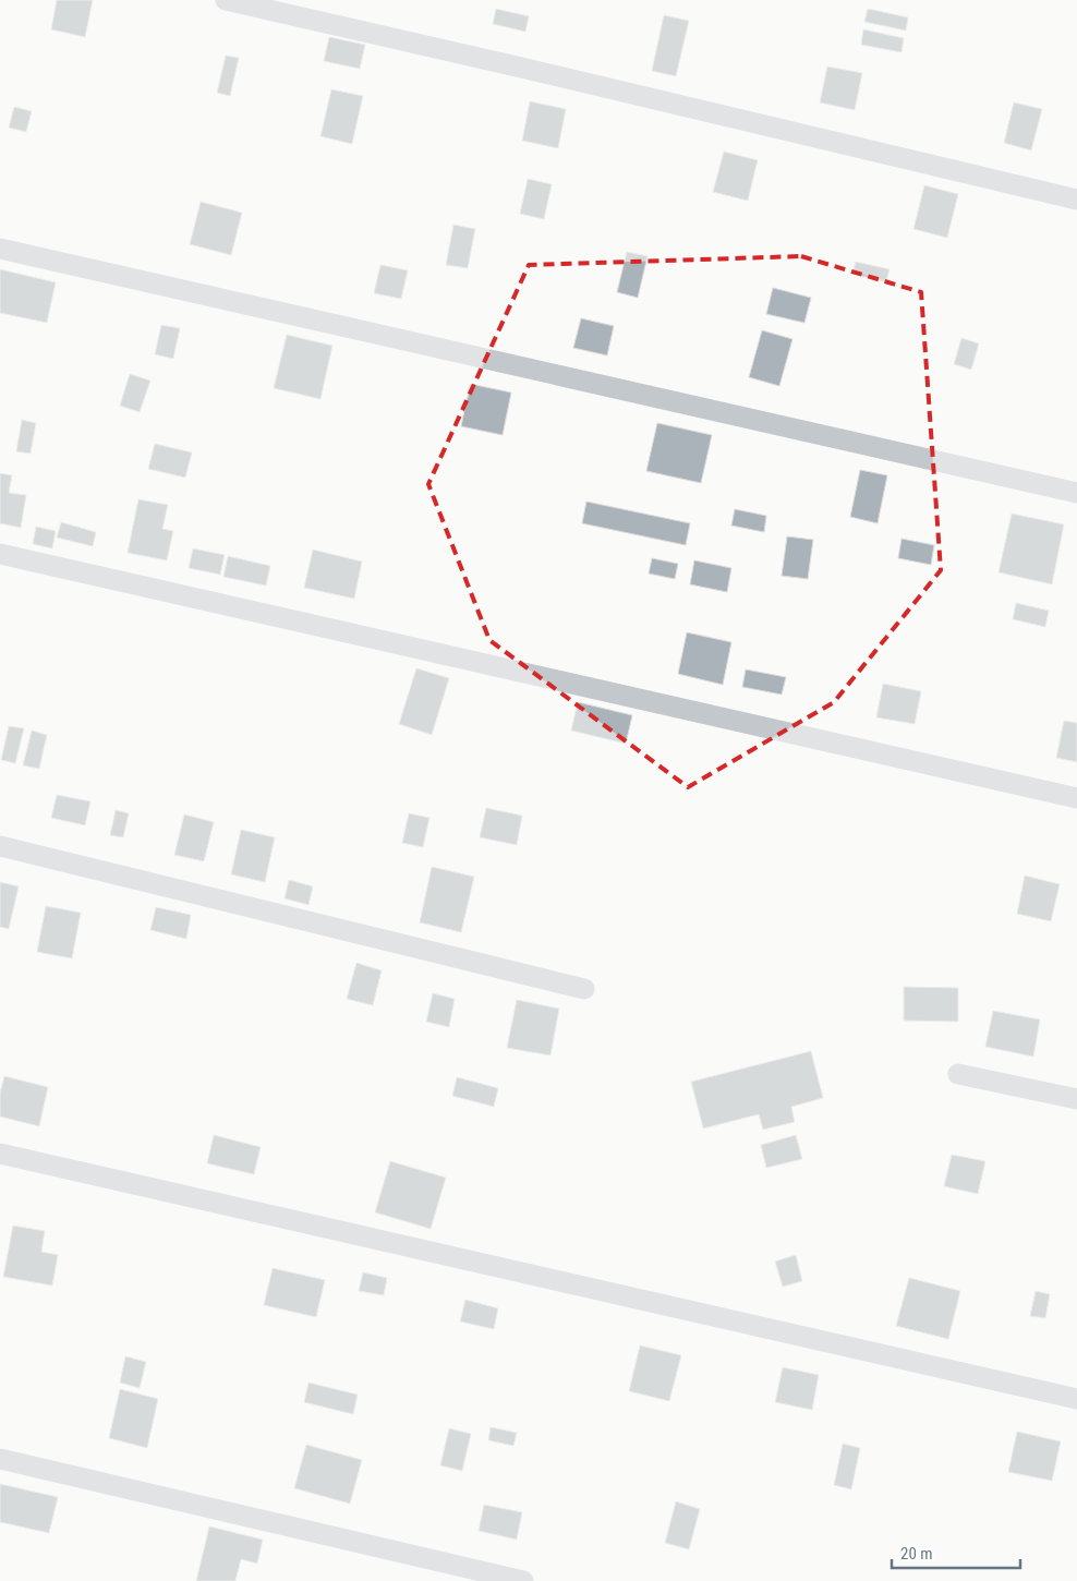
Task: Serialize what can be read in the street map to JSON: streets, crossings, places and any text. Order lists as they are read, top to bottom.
{
  "scale_bar": "20 m"
}
